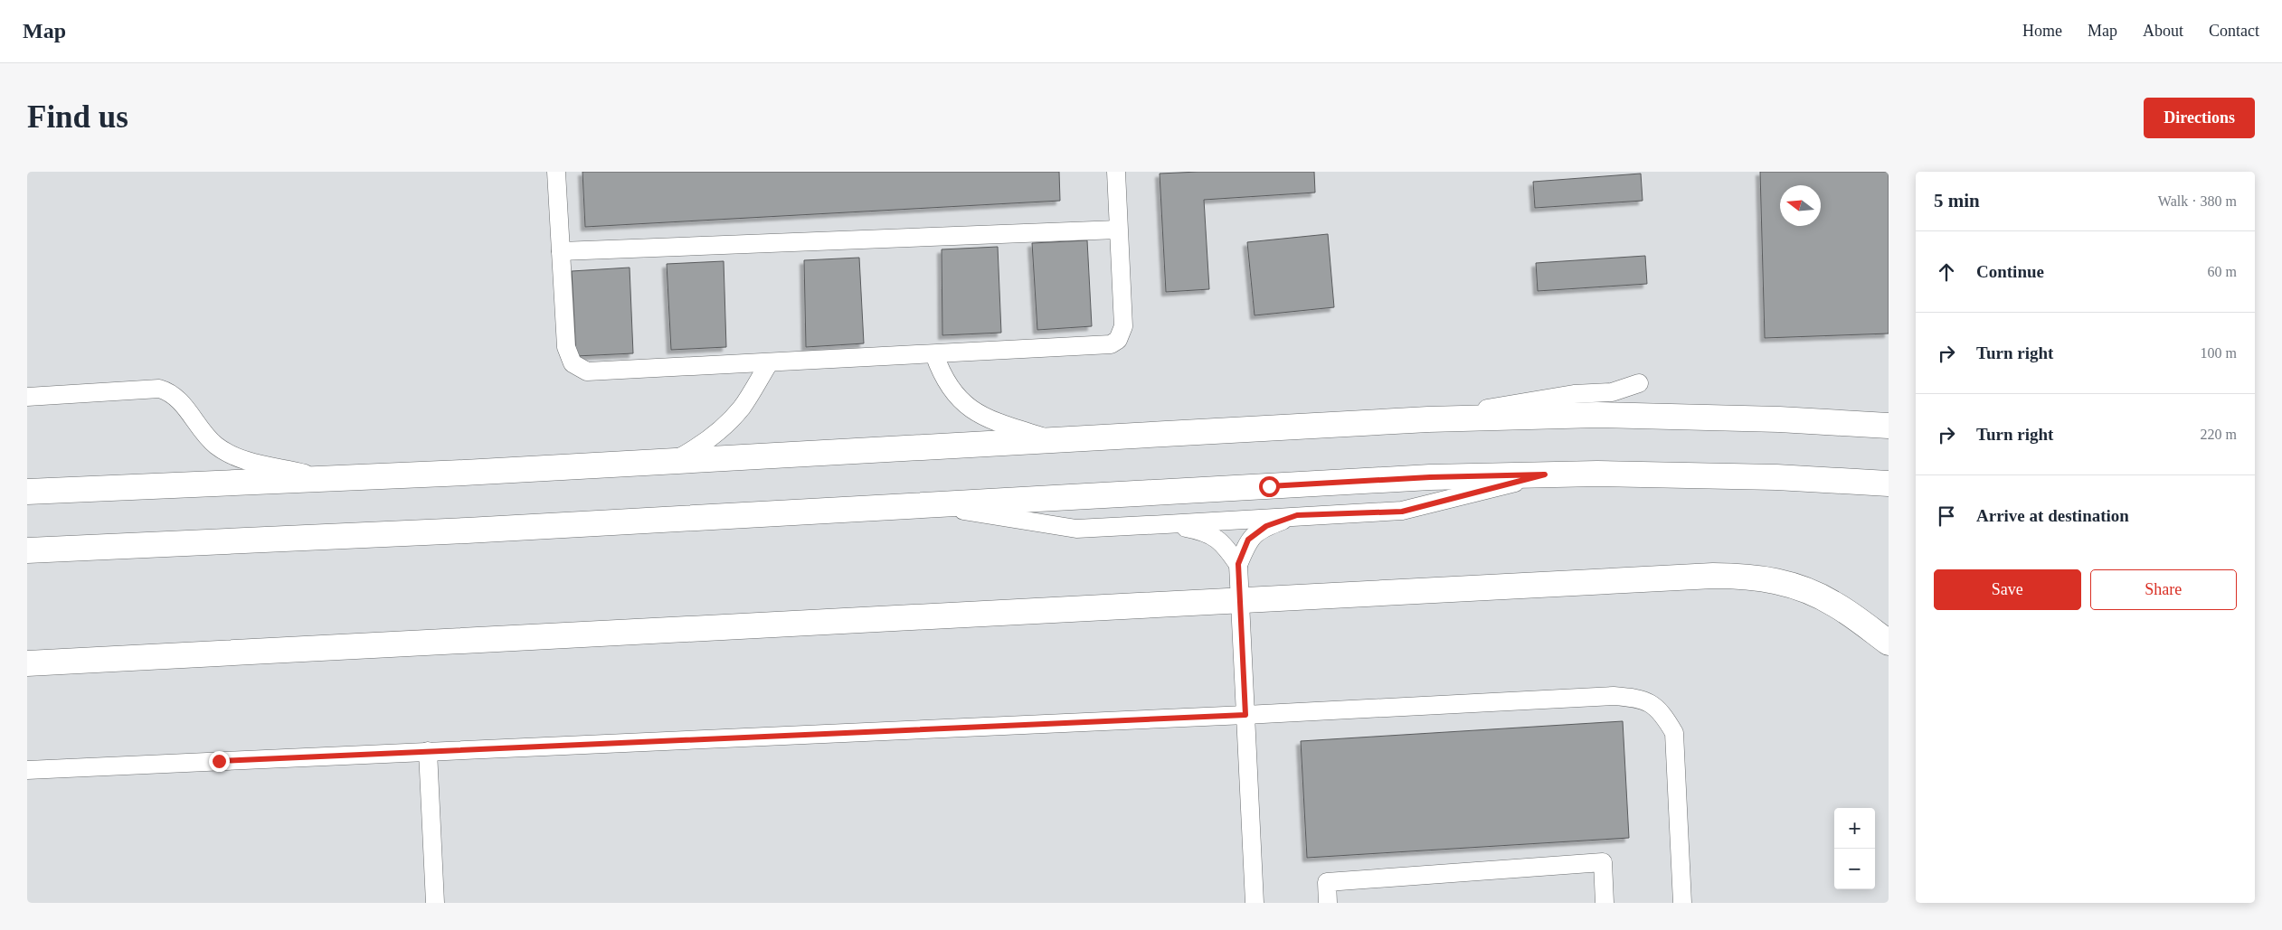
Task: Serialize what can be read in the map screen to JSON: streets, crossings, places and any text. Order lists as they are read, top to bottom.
{
  "north": "left",
  "page": {
    "header": "Map",
    "nav": [
      "Home",
      "Map",
      "About",
      "Contact"
    ],
    "buttons": [
      "Directions",
      ["Save", "Share"]
    ],
    "title": "Find us",
    "heading": ["5 min", "Walk · 380 m"],
    "list": [
      ["Continue", "60 m"],
      ["Turn right", "100 m"],
      ["Turn right", "220 m"],
      "Arrive at destination"
    ],
    "map_buttons": ["+", "−"]
  }
}
